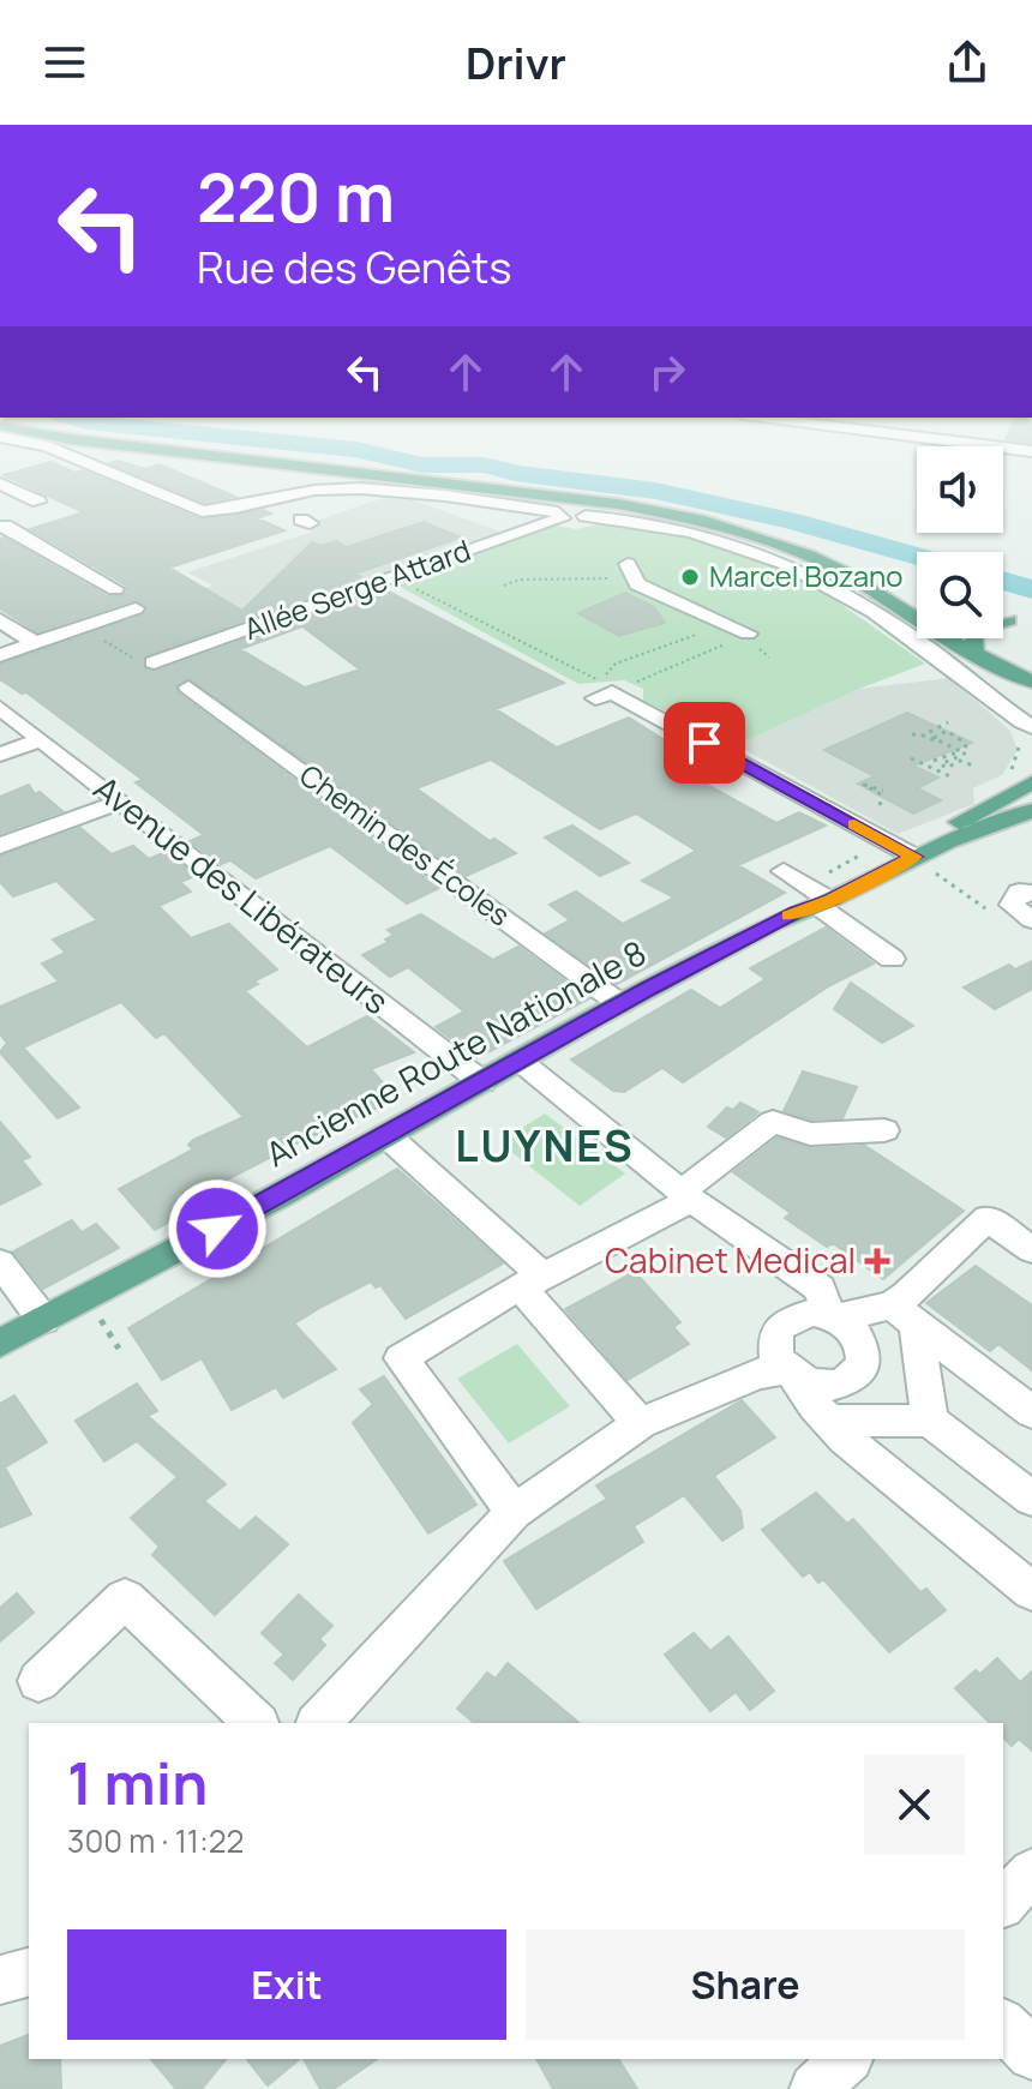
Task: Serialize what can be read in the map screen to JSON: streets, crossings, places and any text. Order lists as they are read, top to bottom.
{
  "streets": {
    "main road": ["Ancienne Route Nationale 8"],
    "street": ["Allée Serge Attard", "Chemin des Écoles", "Avenue des Libérateurs"]
  },
  "crossings": [
    ["Chemin des Écoles", "Ancienne Route Nationale 8"],
    ["Avenue des Libérateurs", "Ancienne Route Nationale 8"]
  ],
  "districts": ["LUYNES"],
  "places": {
    "other": ["Marcel Bozano"],
    "health": ["Cabinet Medical"]
  },
  "page": {
    "header": "Drivr",
    "turn": ["220 m", "Rue des Genêts"],
    "heading": ["1 min", "300 m · 11:22"],
    "buttons": ["Exit", "Share"]
  }
}
